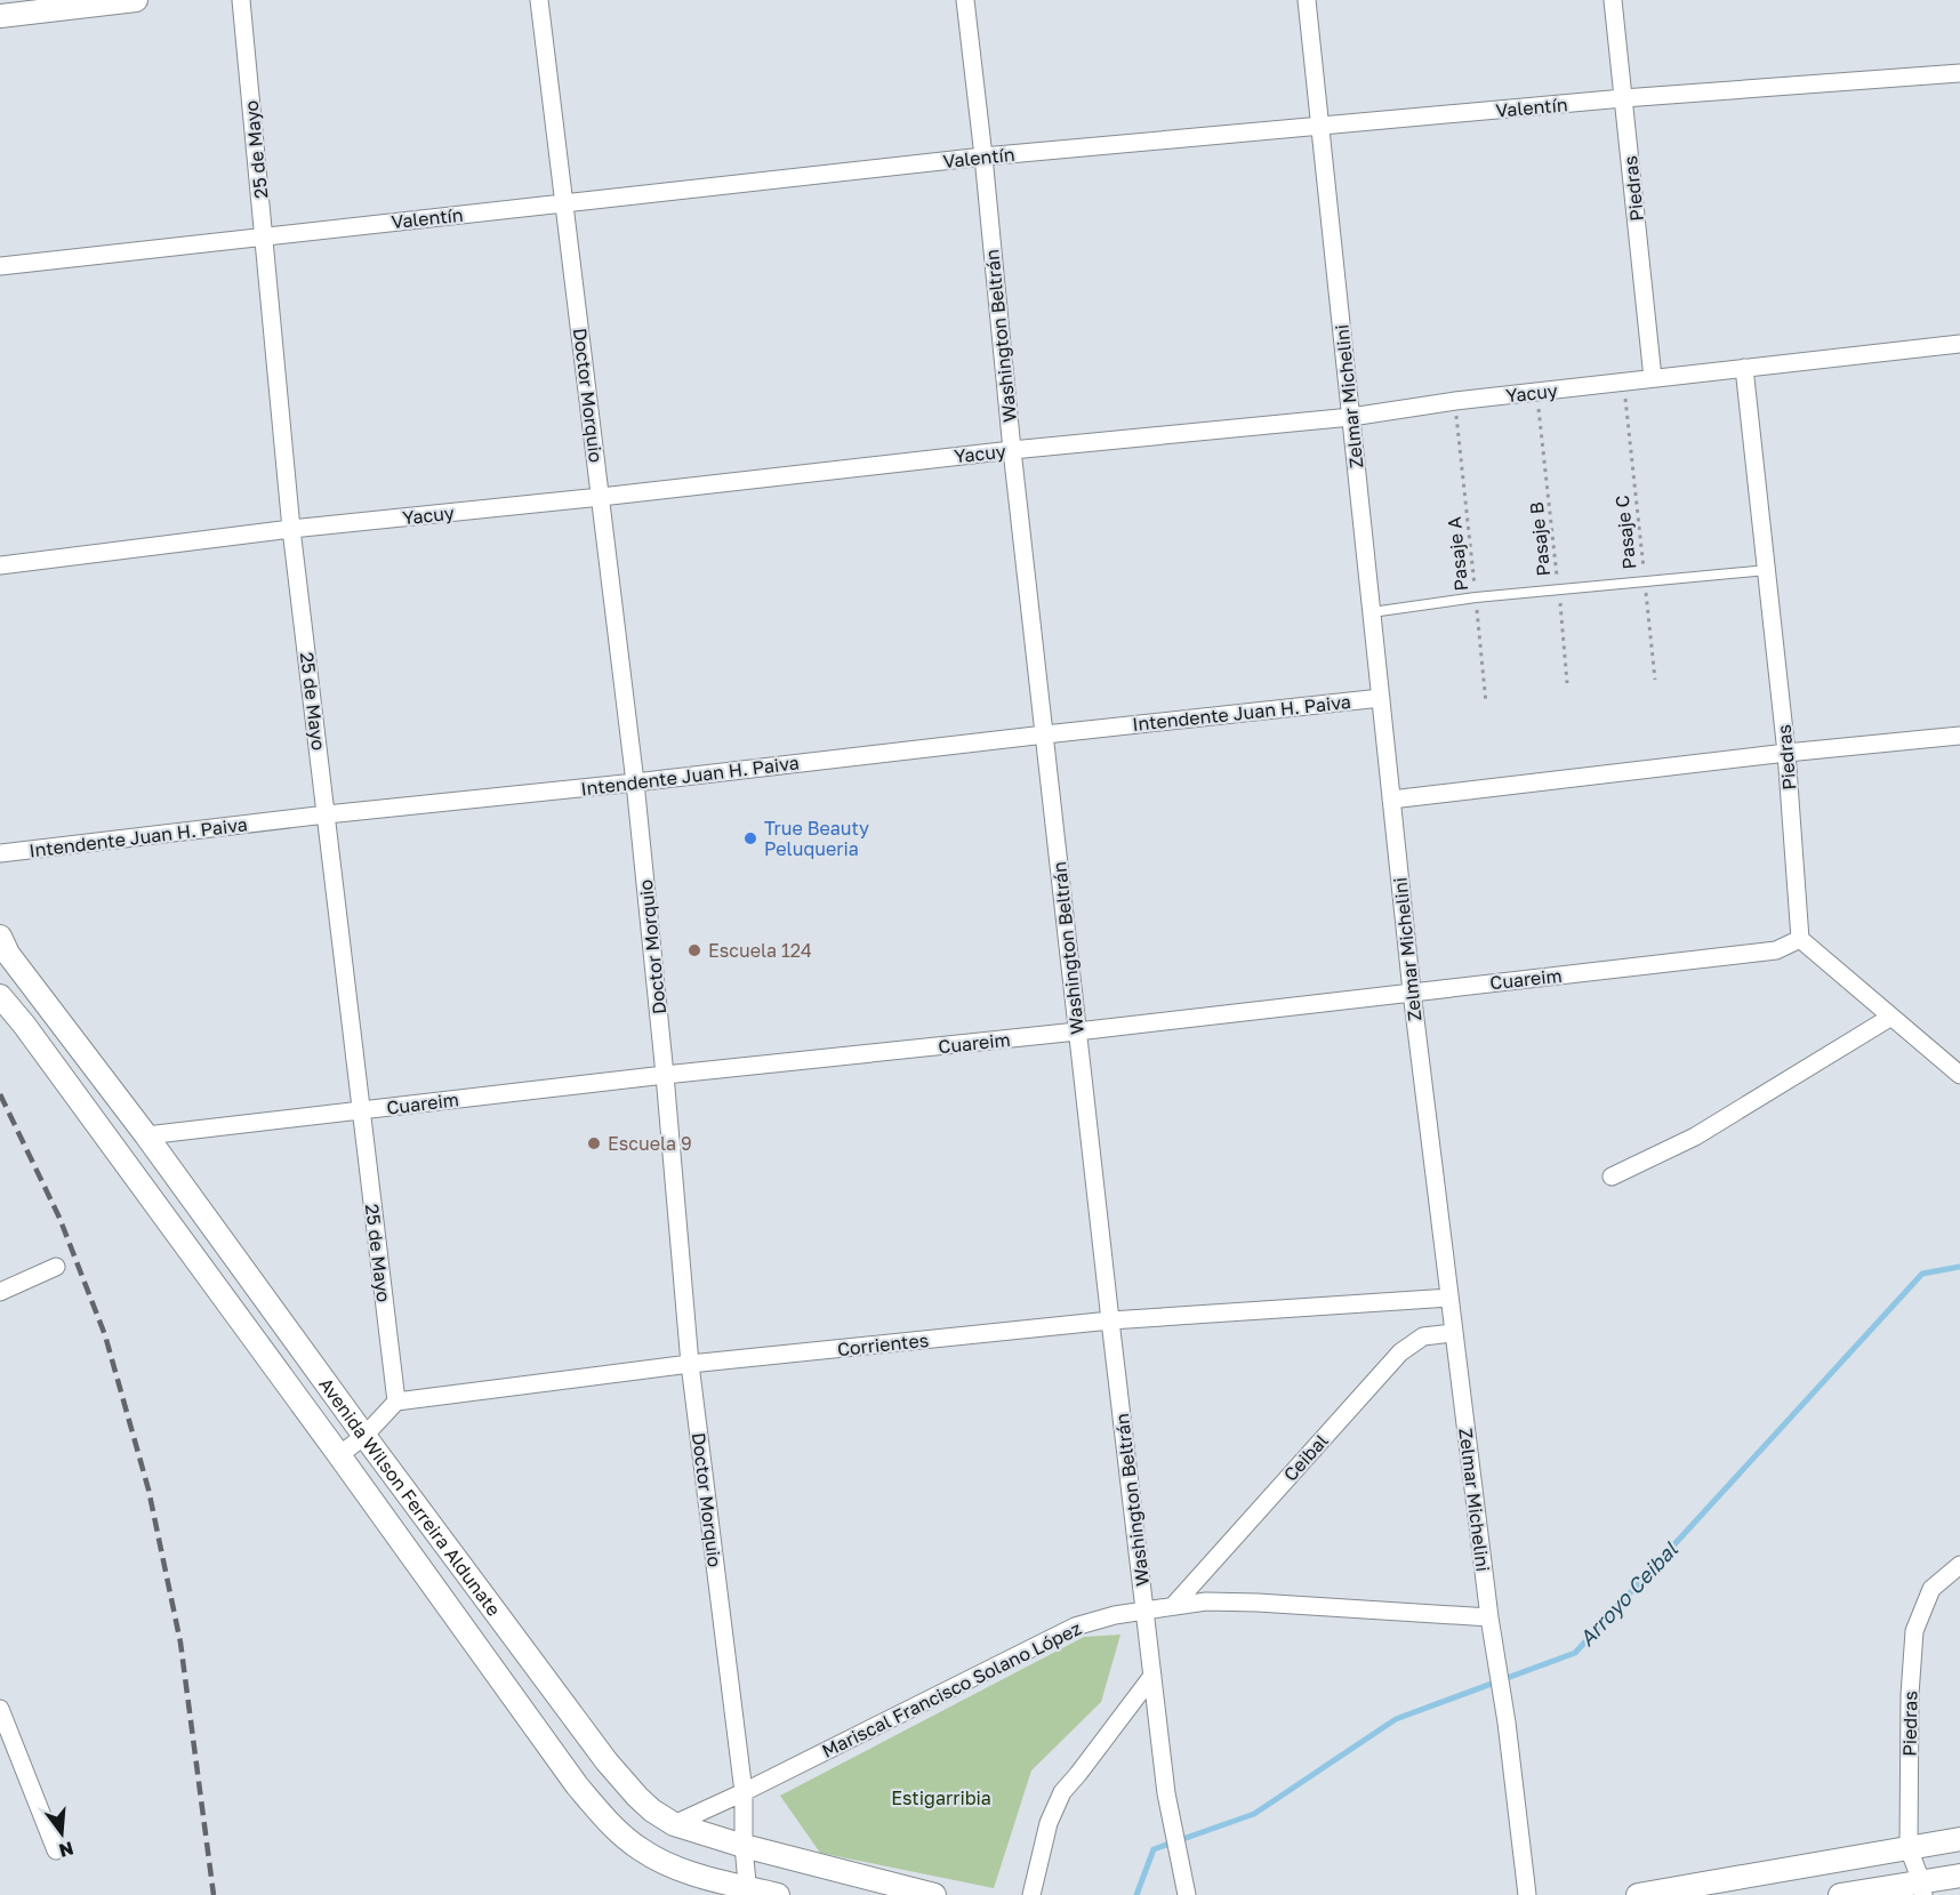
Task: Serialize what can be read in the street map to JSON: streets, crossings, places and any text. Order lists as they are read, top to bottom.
{
  "streets": {
    "street": [
      "Valentín",
      "25 de Mayo",
      "Piedras",
      "Washington Beltrán",
      "Yacuy",
      "Doctor Morquio",
      "Zelmar Michelini",
      "Intendente Juan H. Paiva",
      "Cuareim",
      "Corrientes",
      "Ceibal",
      "Avenida Wilson Ferreira Aldunate",
      "Mariscal Francisco Solano López"
    ],
    "path": ["Pasaje C", "Pasaje B", "Pasaje A"]
  },
  "crossings": [
    ["Valentín", "25 de Mayo"],
    ["Valentín", "Piedras"],
    ["Valentín", "Washington Beltrán"],
    ["Valentín", "Doctor Morquio"],
    ["Valentín", "Zelmar Michelini"],
    ["25 de Mayo", "Yacuy"],
    ["25 de Mayo", "Intendente Juan H. Paiva"],
    ["25 de Mayo", "Cuareim"],
    ["25 de Mayo", "Corrientes"],
    ["Piedras", "Yacuy"],
    ["Piedras", "Cuareim"],
    ["Washington Beltrán", "Yacuy"],
    ["Washington Beltrán", "Intendente Juan H. Paiva"],
    ["Washington Beltrán", "Cuareim"],
    ["Washington Beltrán", "Corrientes"],
    ["Washington Beltrán", "Mariscal Francisco Solano López"],
    ["Yacuy", "Doctor Morquio"],
    ["Yacuy", "Zelmar Michelini"],
    ["Yacuy", "Pasaje C"],
    ["Yacuy", "Pasaje B"],
    ["Yacuy", "Pasaje A"],
    ["Doctor Morquio", "Intendente Juan H. Paiva"],
    ["Doctor Morquio", "Cuareim"],
    ["Doctor Morquio", "Corrientes"],
    ["Doctor Morquio", "Avenida Wilson Ferreira Aldunate"],
    ["Doctor Morquio", "Mariscal Francisco Solano López"],
    ["Zelmar Michelini", "Intendente Juan H. Paiva"],
    ["Zelmar Michelini", "Cuareim"],
    ["Zelmar Michelini", "Corrientes"],
    ["Zelmar Michelini", "Ceibal"],
    ["Zelmar Michelini", "Mariscal Francisco Solano López"],
    ["Cuareim", "Avenida Wilson Ferreira Aldunate"],
    ["Ceibal", "Mariscal Francisco Solano López"],
    ["Avenida Wilson Ferreira Aldunate", "Mariscal Francisco Solano López"]
  ],
  "water": ["Arroyo Ceibal"],
  "parks": ["Estigarribia"],
  "places": ["True Beauty Peluqueria", "Escuela 124", "Escuela 9"],
  "north": "bottom"
}
